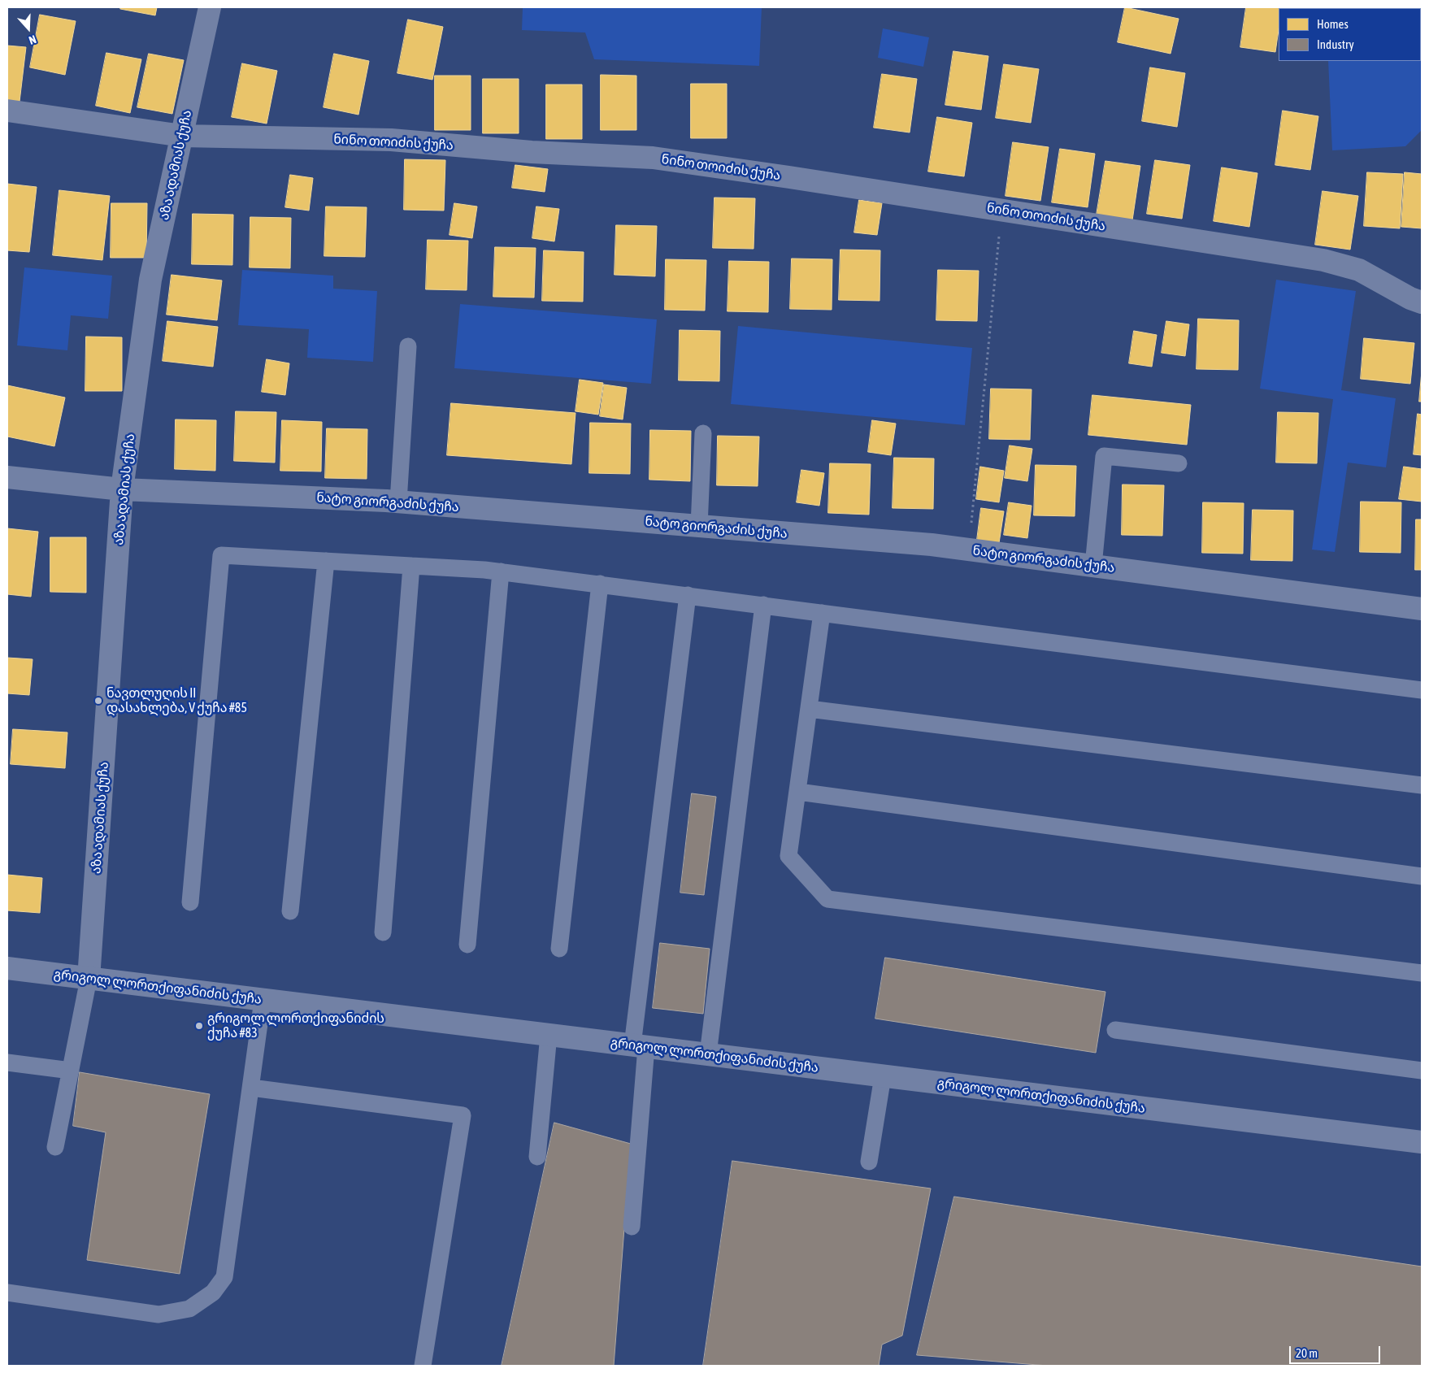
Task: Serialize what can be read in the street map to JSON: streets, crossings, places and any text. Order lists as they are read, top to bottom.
{
  "streets": {
    "street": [
      "ნინო თოიძის ქუჩა",
      "აზა ადამიას ქუჩა",
      "ნატო გიორგაძის ქუჩა",
      "გრიგოლ ლორთქიფანიძის ქუჩა"
    ]
  },
  "crossings": [
    ["ნინო თოიძის ქუჩა", "აზა ადამიას ქუჩა"],
    ["აზა ადამიას ქუჩა", "ნატო გიორგაძის ქუჩა"],
    ["აზა ადამიას ქუჩა", "გრიგოლ ლორთქიფანიძის ქუჩა"]
  ],
  "places": ["ნავთლუღის II დასახლება, V ქუჩა #85", "გრიგოლ ლორთქიფანიძის ქუჩა #83"],
  "legend": ["Homes", "Industry"],
  "scale_bar": "20 m",
  "north": "bottom"
}
